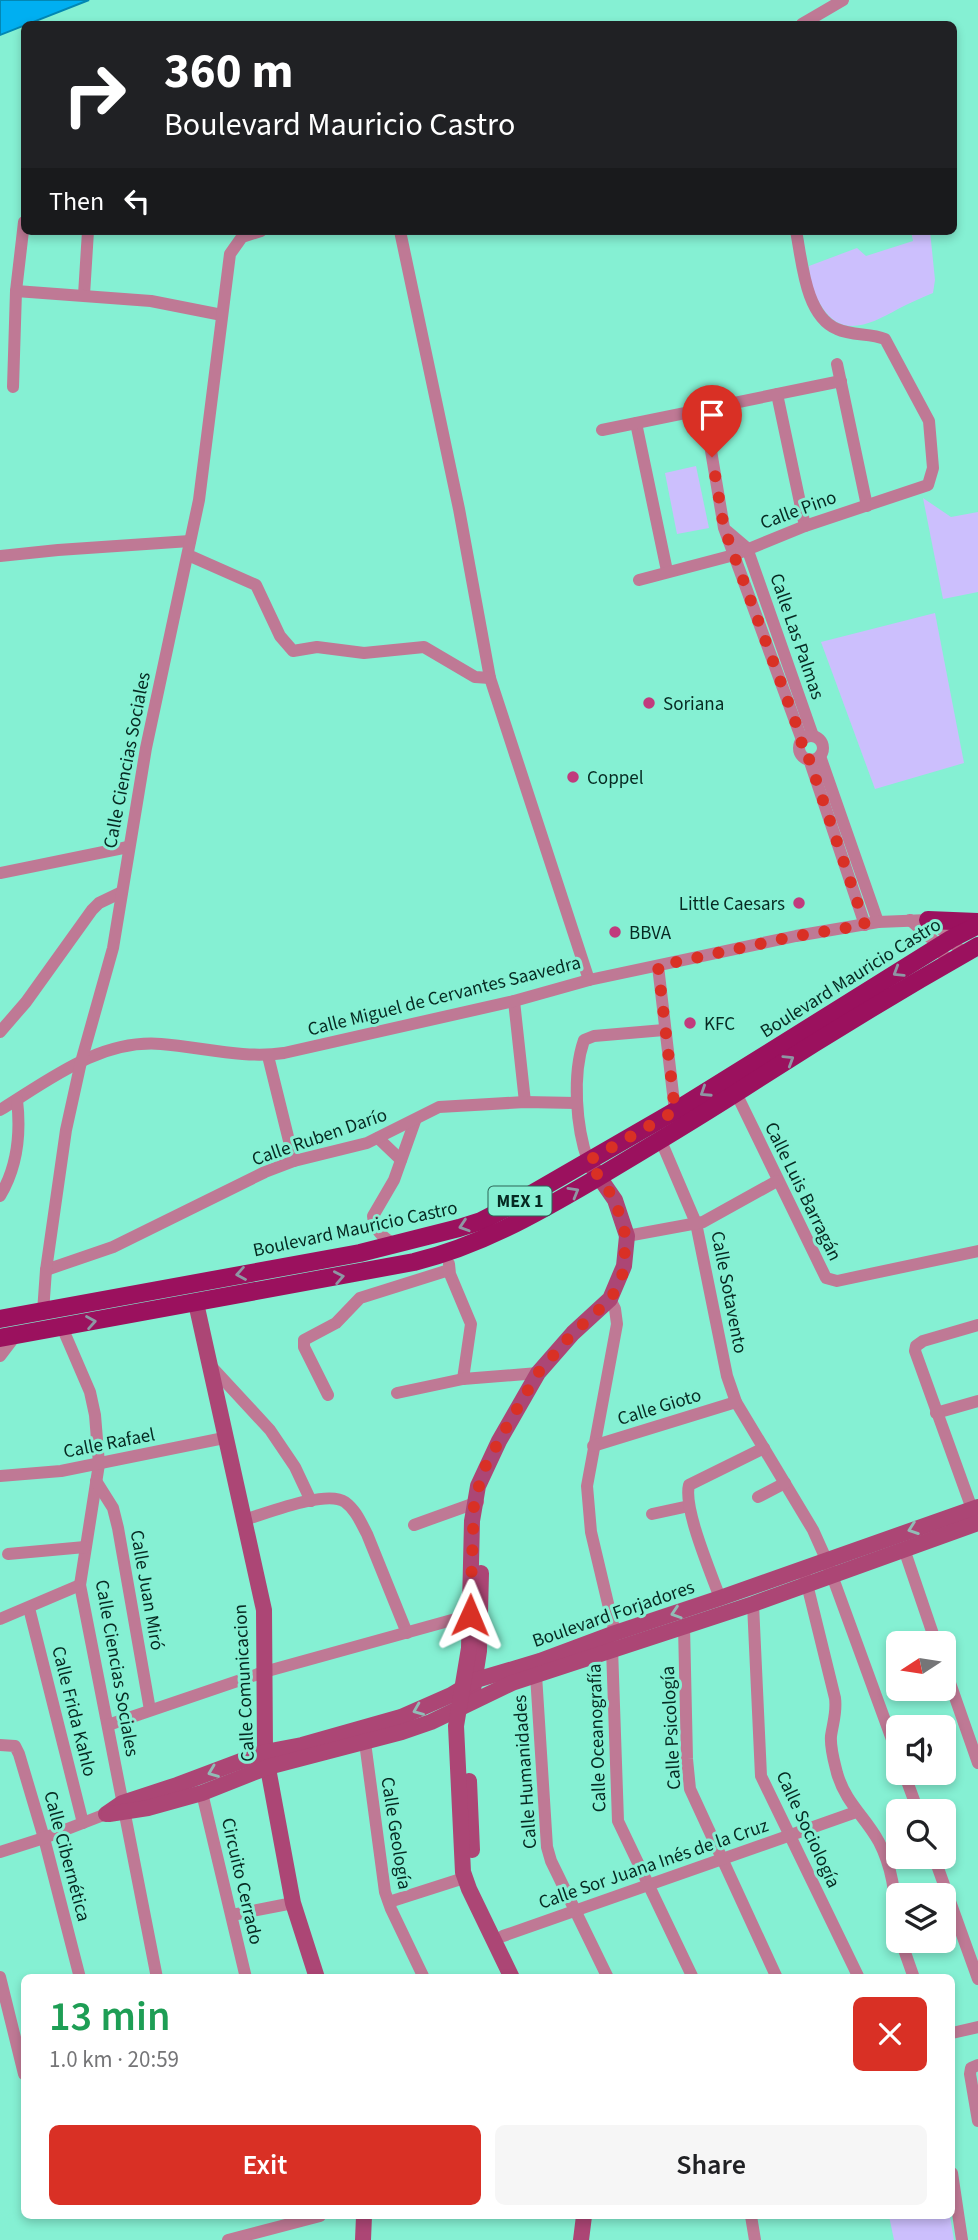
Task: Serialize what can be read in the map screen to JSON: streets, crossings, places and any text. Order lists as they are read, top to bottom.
{
  "streets": {
    "main road": ["Boulevard Mauricio Castro", "MEX 1"],
    "street": [
      "Calle Pino",
      "Calle Las Palmas",
      "Calle Ciencias Sociales",
      "Calle Miguel de Cervantes Saavedra",
      "Calle Ruben Darío",
      "Calle Luis Barragán",
      "Calle Sotavento",
      "Calle Gioto",
      "Calle Rafael",
      "Calle Juan Miró",
      "Boulevard Forjadores",
      "Calle Comunicacion",
      "Calle Frida Kahlo",
      "Calle Psicología",
      "Calle Oceanografía",
      "Calle Humanidades",
      "Calle Sociología",
      "Calle Geología",
      "Calle Cibernética",
      "Calle Sor Juana Inés de la Cruz",
      "Circuito Cerrado"
    ]
  },
  "crossings": [
    ["Calle Pino", "Calle Las Palmas"],
    ["Calle Ciencias Sociales", "Boulevard Mauricio Castro"],
    ["Calle Ciencias Sociales", "Calle Miguel de Cervantes Saavedra"],
    ["Calle Ciencias Sociales", "Calle Ruben Darío"],
    ["Calle Ciencias Sociales", "Calle Rafael"],
    ["Calle Ciencias Sociales", "Calle Juan Miró"],
    ["Calle Ciencias Sociales", "Boulevard Forjadores"],
    ["Boulevard Mauricio Castro", "Calle Luis Barragán"],
    ["Boulevard Mauricio Castro", "Calle Sotavento"],
    ["Boulevard Mauricio Castro", "Calle Comunicacion"],
    ["Calle Sotavento", "Calle Gioto"],
    ["Calle Sotavento", "Boulevard Forjadores"],
    ["Calle Gioto", "Calle Oceanografía"],
    ["Calle Rafael", "Calle Comunicacion"],
    ["Boulevard Forjadores", "Calle Comunicacion"],
    ["Boulevard Forjadores", "Calle Frida Kahlo"],
    ["Boulevard Forjadores", "Calle Psicología"],
    ["Boulevard Forjadores", "Calle Oceanografía"],
    ["Boulevard Forjadores", "Calle Humanidades"],
    ["Boulevard Forjadores", "Calle Sociología"],
    ["Boulevard Forjadores", "Calle Geología"],
    ["Boulevard Forjadores", "Calle Cibernética"],
    ["Boulevard Forjadores", "Circuito Cerrado"],
    ["Calle Psicología", "Calle Sor Juana Inés de la Cruz"],
    ["Calle Oceanografía", "Calle Sor Juana Inés de la Cruz"],
    ["Calle Humanidades", "Calle Sor Juana Inés de la Cruz"],
    ["Calle Sociología", "Calle Sor Juana Inés de la Cruz"]
  ],
  "places": [
    "Soriana",
    "Coppel",
    "Little Caesars",
    "BBVA",
    "KFC"
  ],
  "north": "left",
  "page": {
    "turn": ["360 m", "Boulevard Mauricio Castro"],
    "then": "Then",
    "heading": ["13 min", "1.0 km · 20:59"],
    "buttons": ["Exit", "Share"]
  }
}
